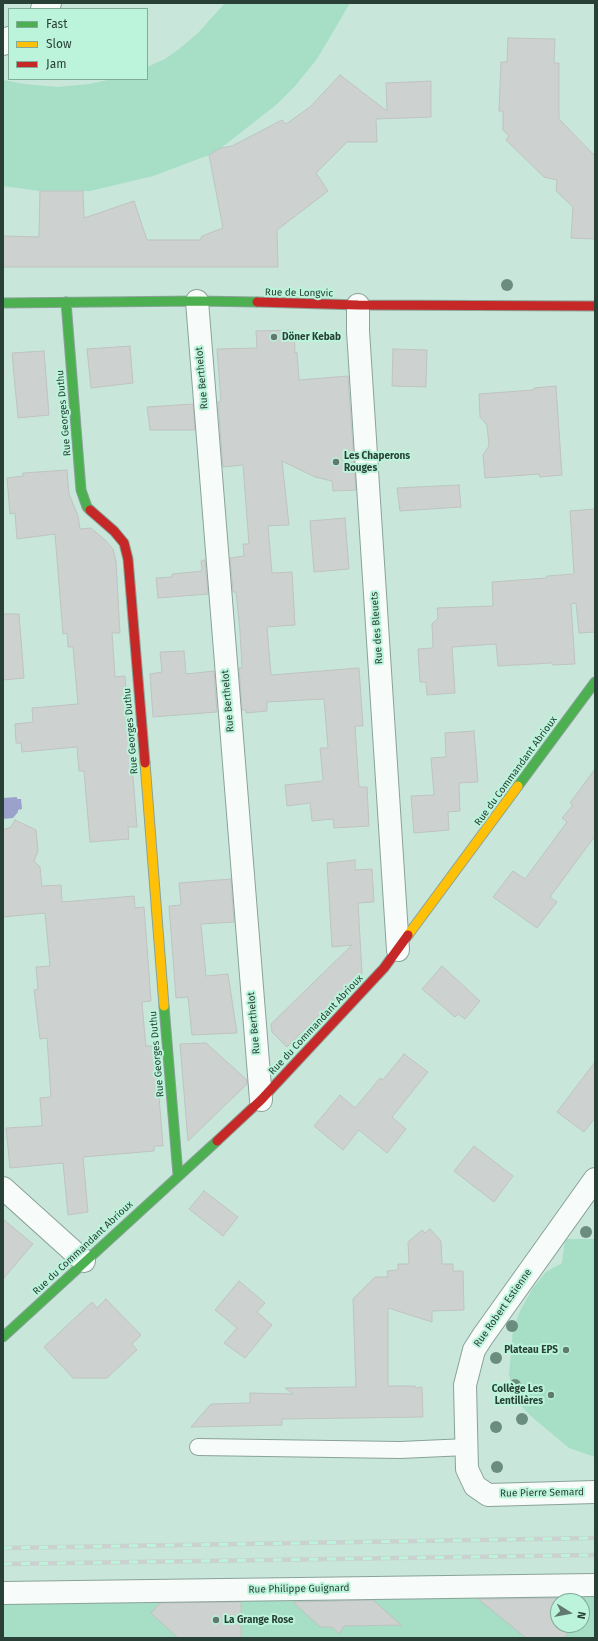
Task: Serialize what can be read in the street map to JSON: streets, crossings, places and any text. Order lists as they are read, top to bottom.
{
  "streets": {
    "street": [
      "Rue de Longvic",
      "Rue Berthelot",
      "Rue Georges Duthu",
      "Rue des Bleuets",
      "Rue du Commandant Abrioux",
      "Rue Robert Estienne",
      "Rue Pierre Semard",
      "Rue Philippe Guignard"
    ]
  },
  "crossings": [
    ["Rue de Longvic", "Rue Berthelot"],
    ["Rue de Longvic", "Rue Georges Duthu"],
    ["Rue de Longvic", "Rue des Bleuets"],
    ["Rue Berthelot", "Rue du Commandant Abrioux"],
    ["Rue Georges Duthu", "Rue du Commandant Abrioux"],
    ["Rue des Bleuets", "Rue du Commandant Abrioux"],
    ["Rue Robert Estienne", "Rue Pierre Semard"]
  ],
  "places": [
    "Döner Kebab",
    "Les Chaperons Rouges",
    "Plateau EPS",
    "Collège Les Lentillères",
    "La Grange Rose"
  ],
  "legend": ["Fast", "Slow", "Jam"],
  "north": "right"
}
